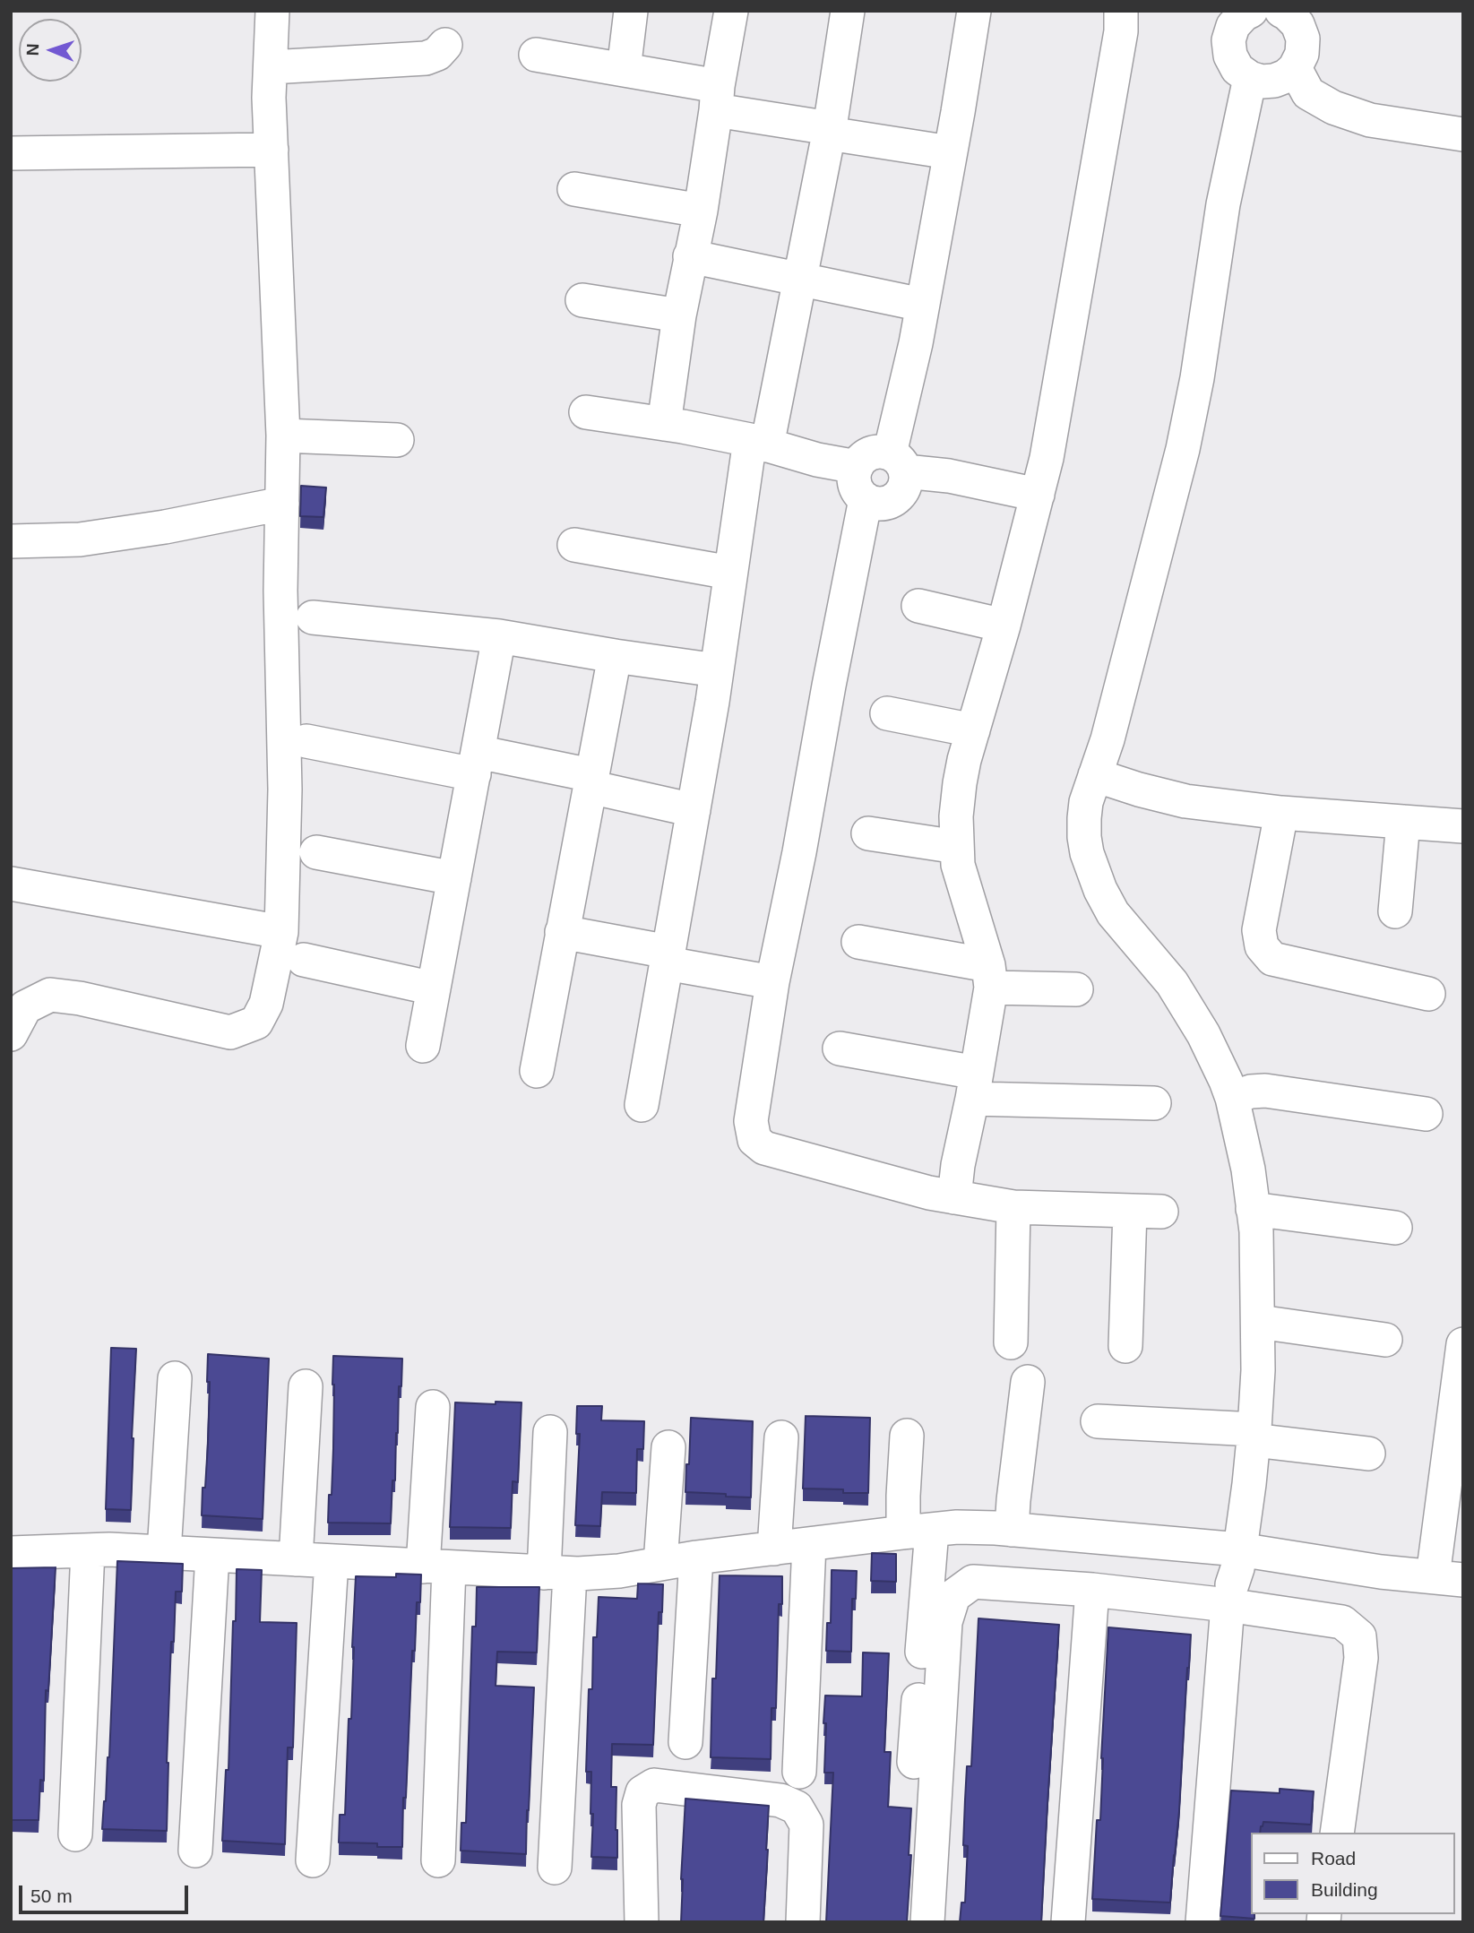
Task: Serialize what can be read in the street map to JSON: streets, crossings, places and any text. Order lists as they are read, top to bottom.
{
  "legend": ["Road", "Building"],
  "scale_bar": "50 m",
  "north": "left"
}
